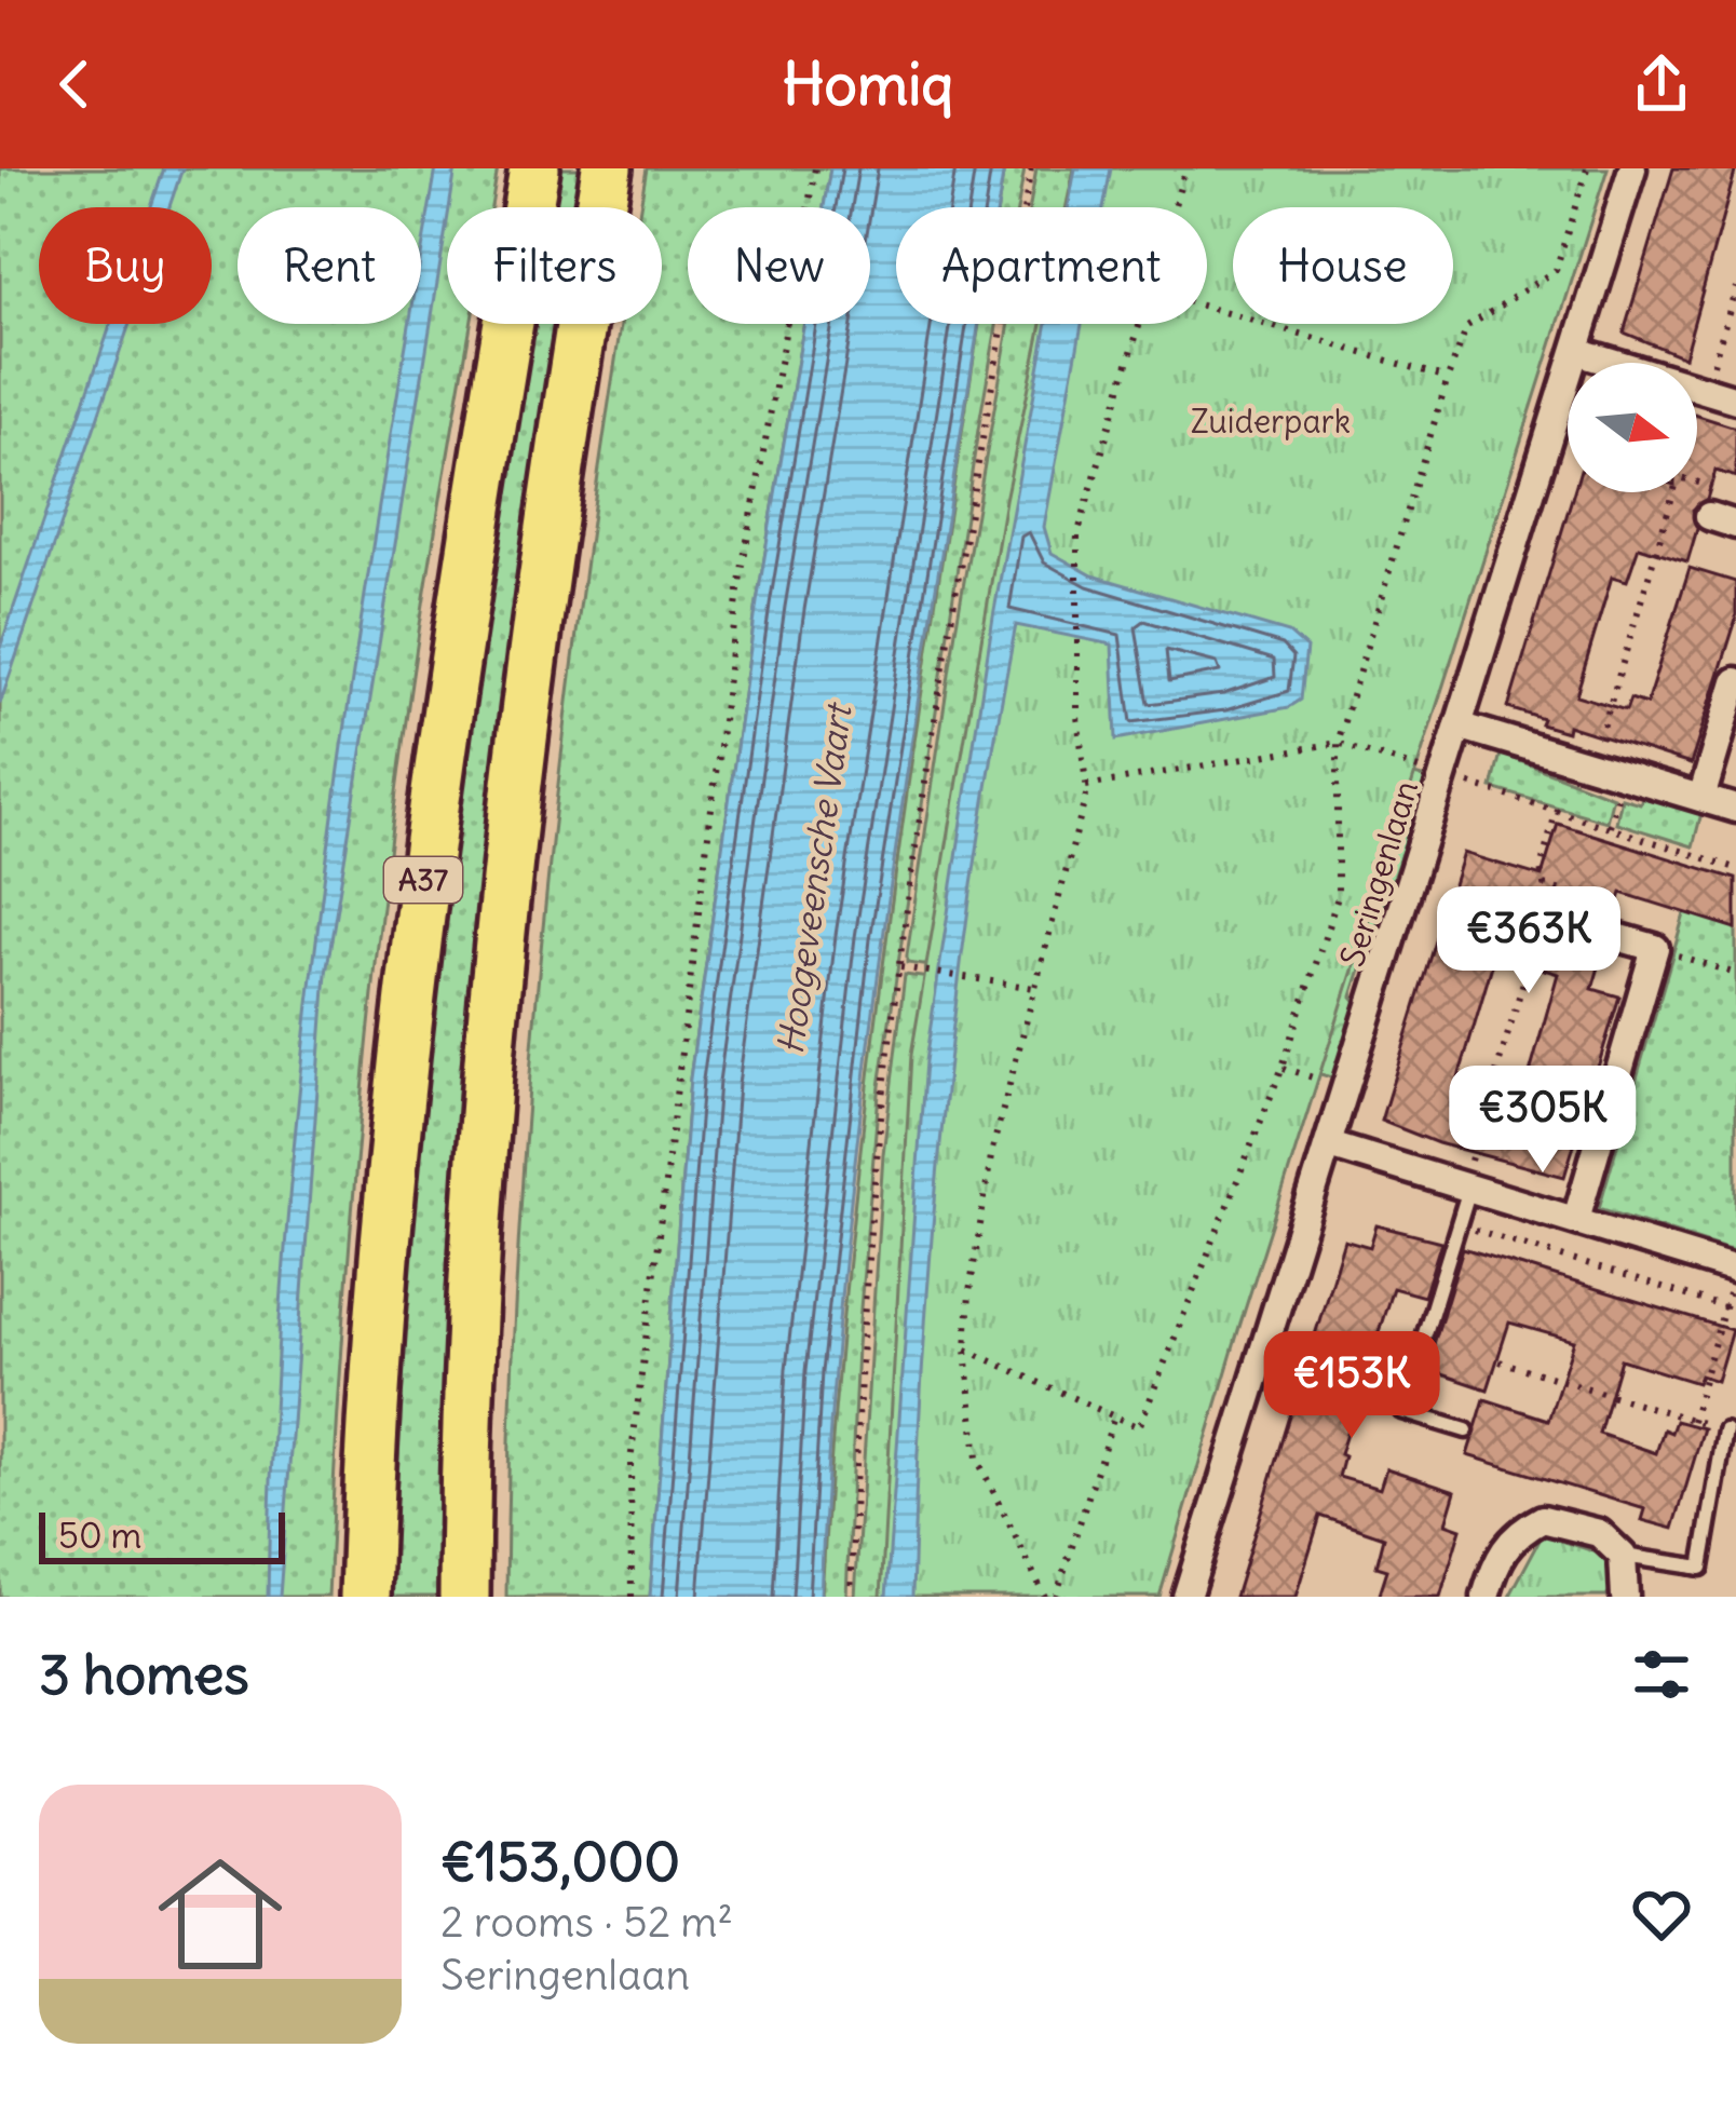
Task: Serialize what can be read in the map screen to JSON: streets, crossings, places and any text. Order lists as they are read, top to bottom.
{
  "streets": {
    "highway": ["A37"],
    "street": ["Seringenlaan"]
  },
  "water": ["Hoogeveensche Vaart"],
  "parks": ["Zuiderpark"],
  "scale_bar": "50 m",
  "north": "right",
  "page": {
    "header": "Homiq",
    "chip": [
      "Buy",
      "Rent",
      "Filters",
      "New",
      "Apartment",
      "House"
    ],
    "price": ["€363K", "€305K", "€153K"],
    "scale": "50 m",
    "heading": "3 homes",
    "list": [
      {
        "name": "€153,000",
        "note": "2 rooms · 52 m² · Seringenlaan"
      }
    ]
  }
}
